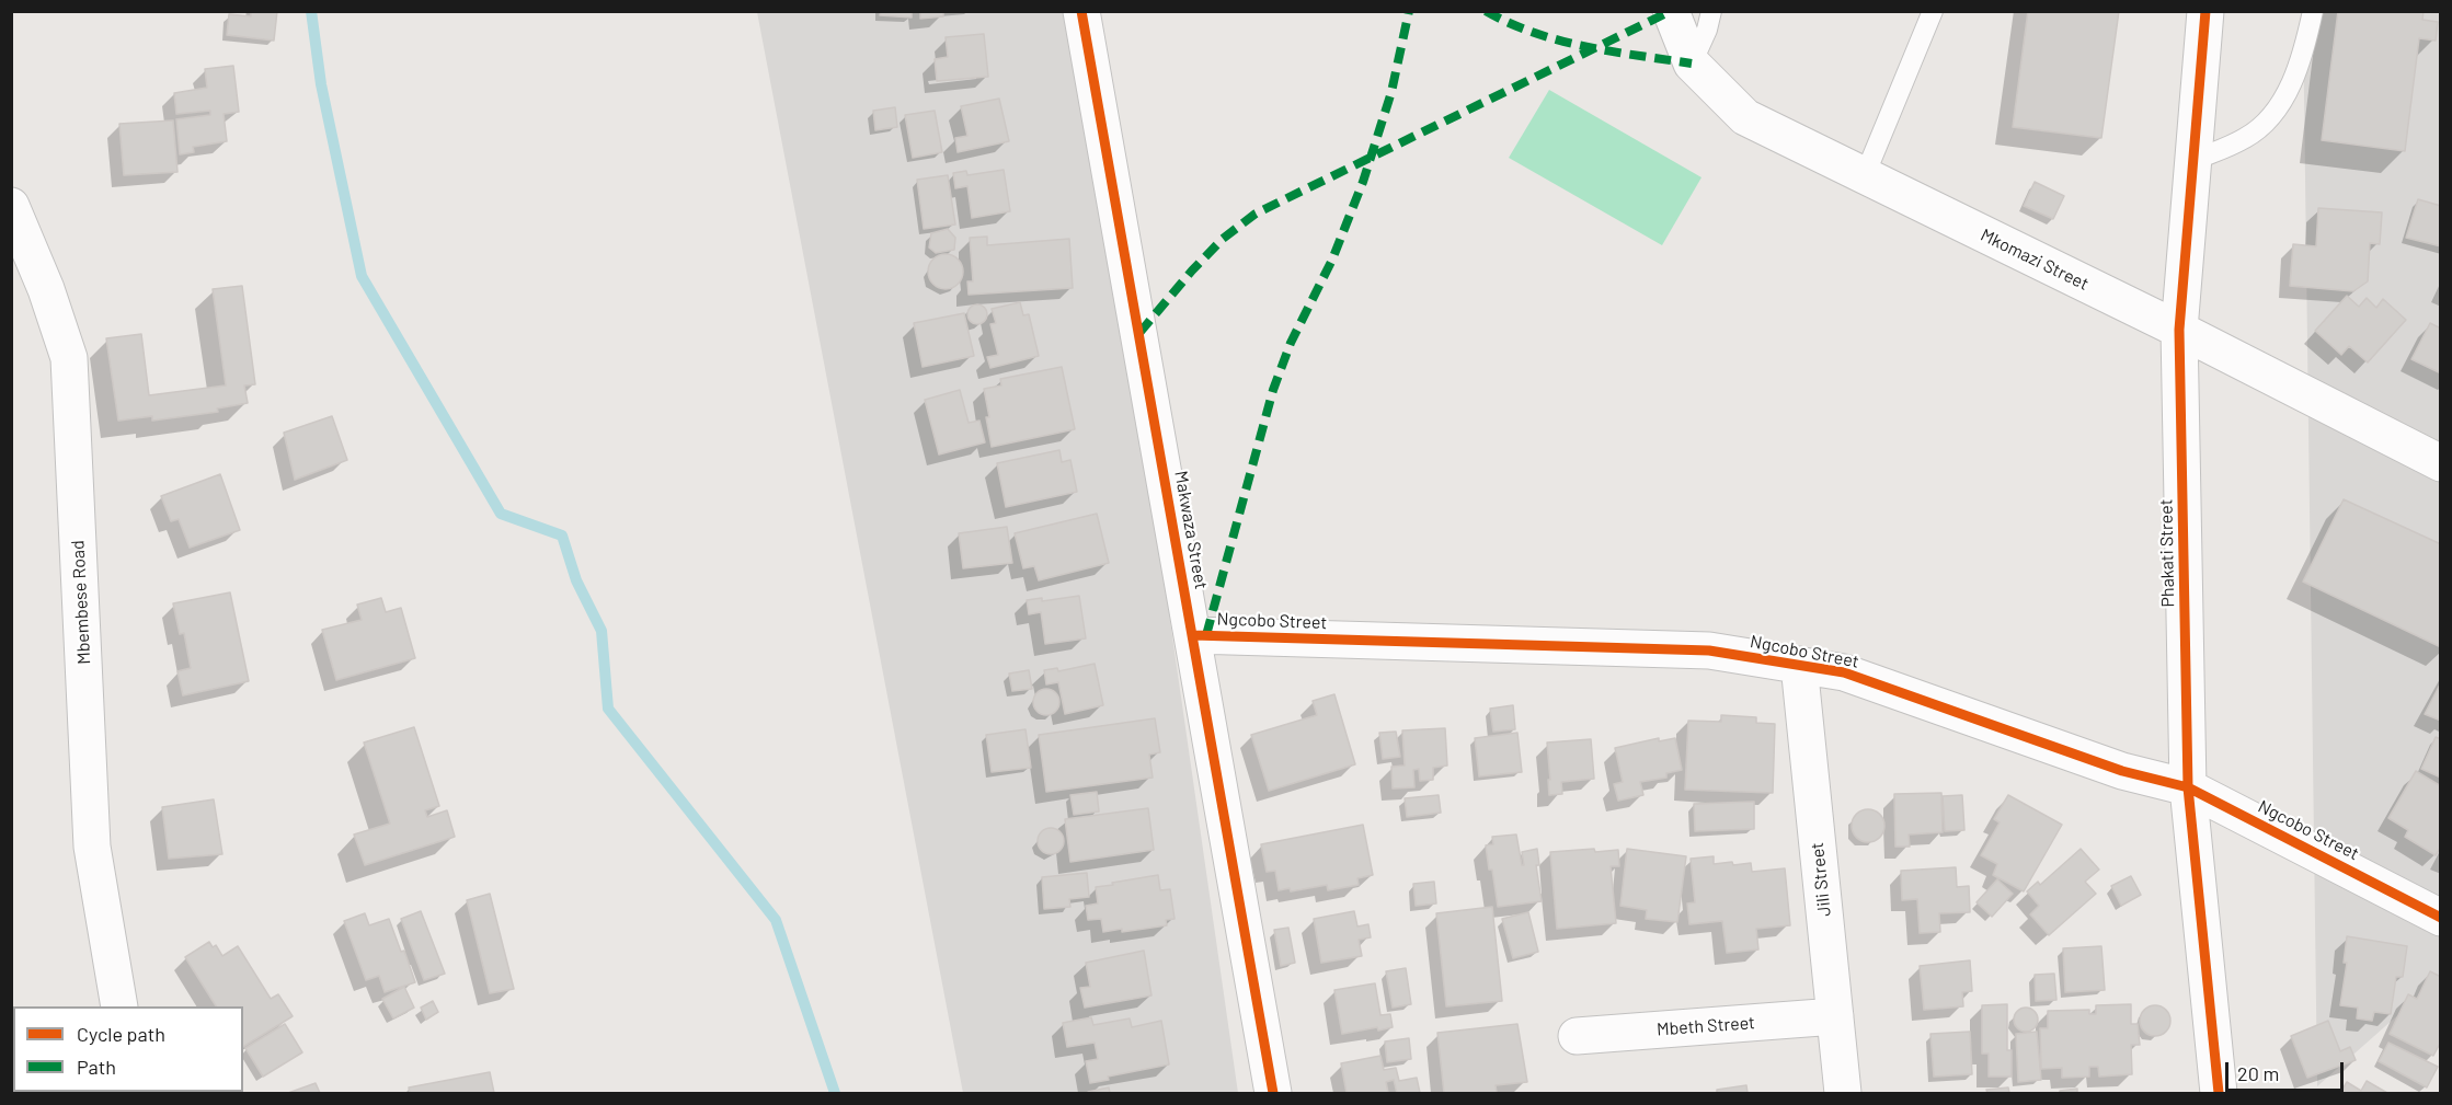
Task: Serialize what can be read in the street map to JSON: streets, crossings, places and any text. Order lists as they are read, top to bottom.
{
  "streets": {
    "street": [
      "Mkomazi Street",
      "Makwaza Street",
      "Phakati Street",
      "Mbembese Road",
      "Ngcobo Street",
      "Jili Street",
      "Mbeth Street"
    ]
  },
  "crossings": [
    ["Mkomazi Street", "Phakati Street"],
    ["Makwaza Street", "Ngcobo Street"],
    ["Phakati Street", "Ngcobo Street"],
    ["Ngcobo Street", "Jili Street"],
    ["Jili Street", "Mbeth Street"]
  ],
  "legend": ["Cycle path", "Path"],
  "scale_bar": "20 m"
}
